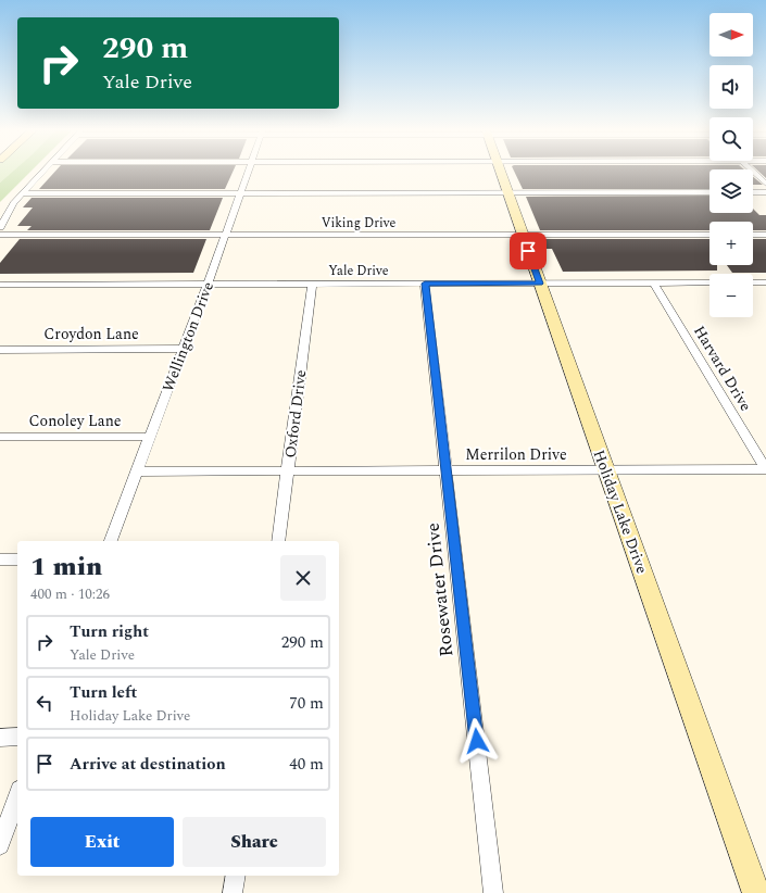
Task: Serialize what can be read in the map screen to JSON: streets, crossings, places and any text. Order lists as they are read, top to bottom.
{
  "streets": {
    "street": [
      "Viking Drive",
      "Yale Drive",
      "Croydon Lane",
      "Wellington Drive",
      "Harvard Drive",
      "Oxford Drive",
      "Conoley Lane",
      "Merrilon Drive",
      "Holiday Lake Drive",
      "Rosewater Drive"
    ]
  },
  "crossings": [
    ["Viking Drive", "Wellington Drive"],
    ["Viking Drive", "Holiday Lake Drive"],
    ["Yale Drive", "Wellington Drive"],
    ["Yale Drive", "Harvard Drive"],
    ["Yale Drive", "Oxford Drive"],
    ["Yale Drive", "Holiday Lake Drive"],
    ["Yale Drive", "Rosewater Drive"],
    ["Croydon Lane", "Wellington Drive"],
    ["Wellington Drive", "Conoley Lane"],
    ["Wellington Drive", "Merrilon Drive"],
    ["Harvard Drive", "Merrilon Drive"],
    ["Oxford Drive", "Merrilon Drive"],
    ["Merrilon Drive", "Holiday Lake Drive"],
    ["Merrilon Drive", "Rosewater Drive"]
  ],
  "north": "right",
  "page": {
    "map_buttons": ["+", "−"],
    "turn": ["290 m", "Yale Drive"],
    "heading": ["1 min", "400 m · 10:26"],
    "list": [
      {
        "name": "Turn right",
        "note": "Yale Drive",
        "value": "290 m"
      },
      {
        "name": "Turn left",
        "note": "Holiday Lake Drive",
        "value": "70 m"
      },
      {
        "name": "Arrive at destination",
        "value": "40 m"
      }
    ],
    "buttons": ["Exit", "Share"]
  }
}
